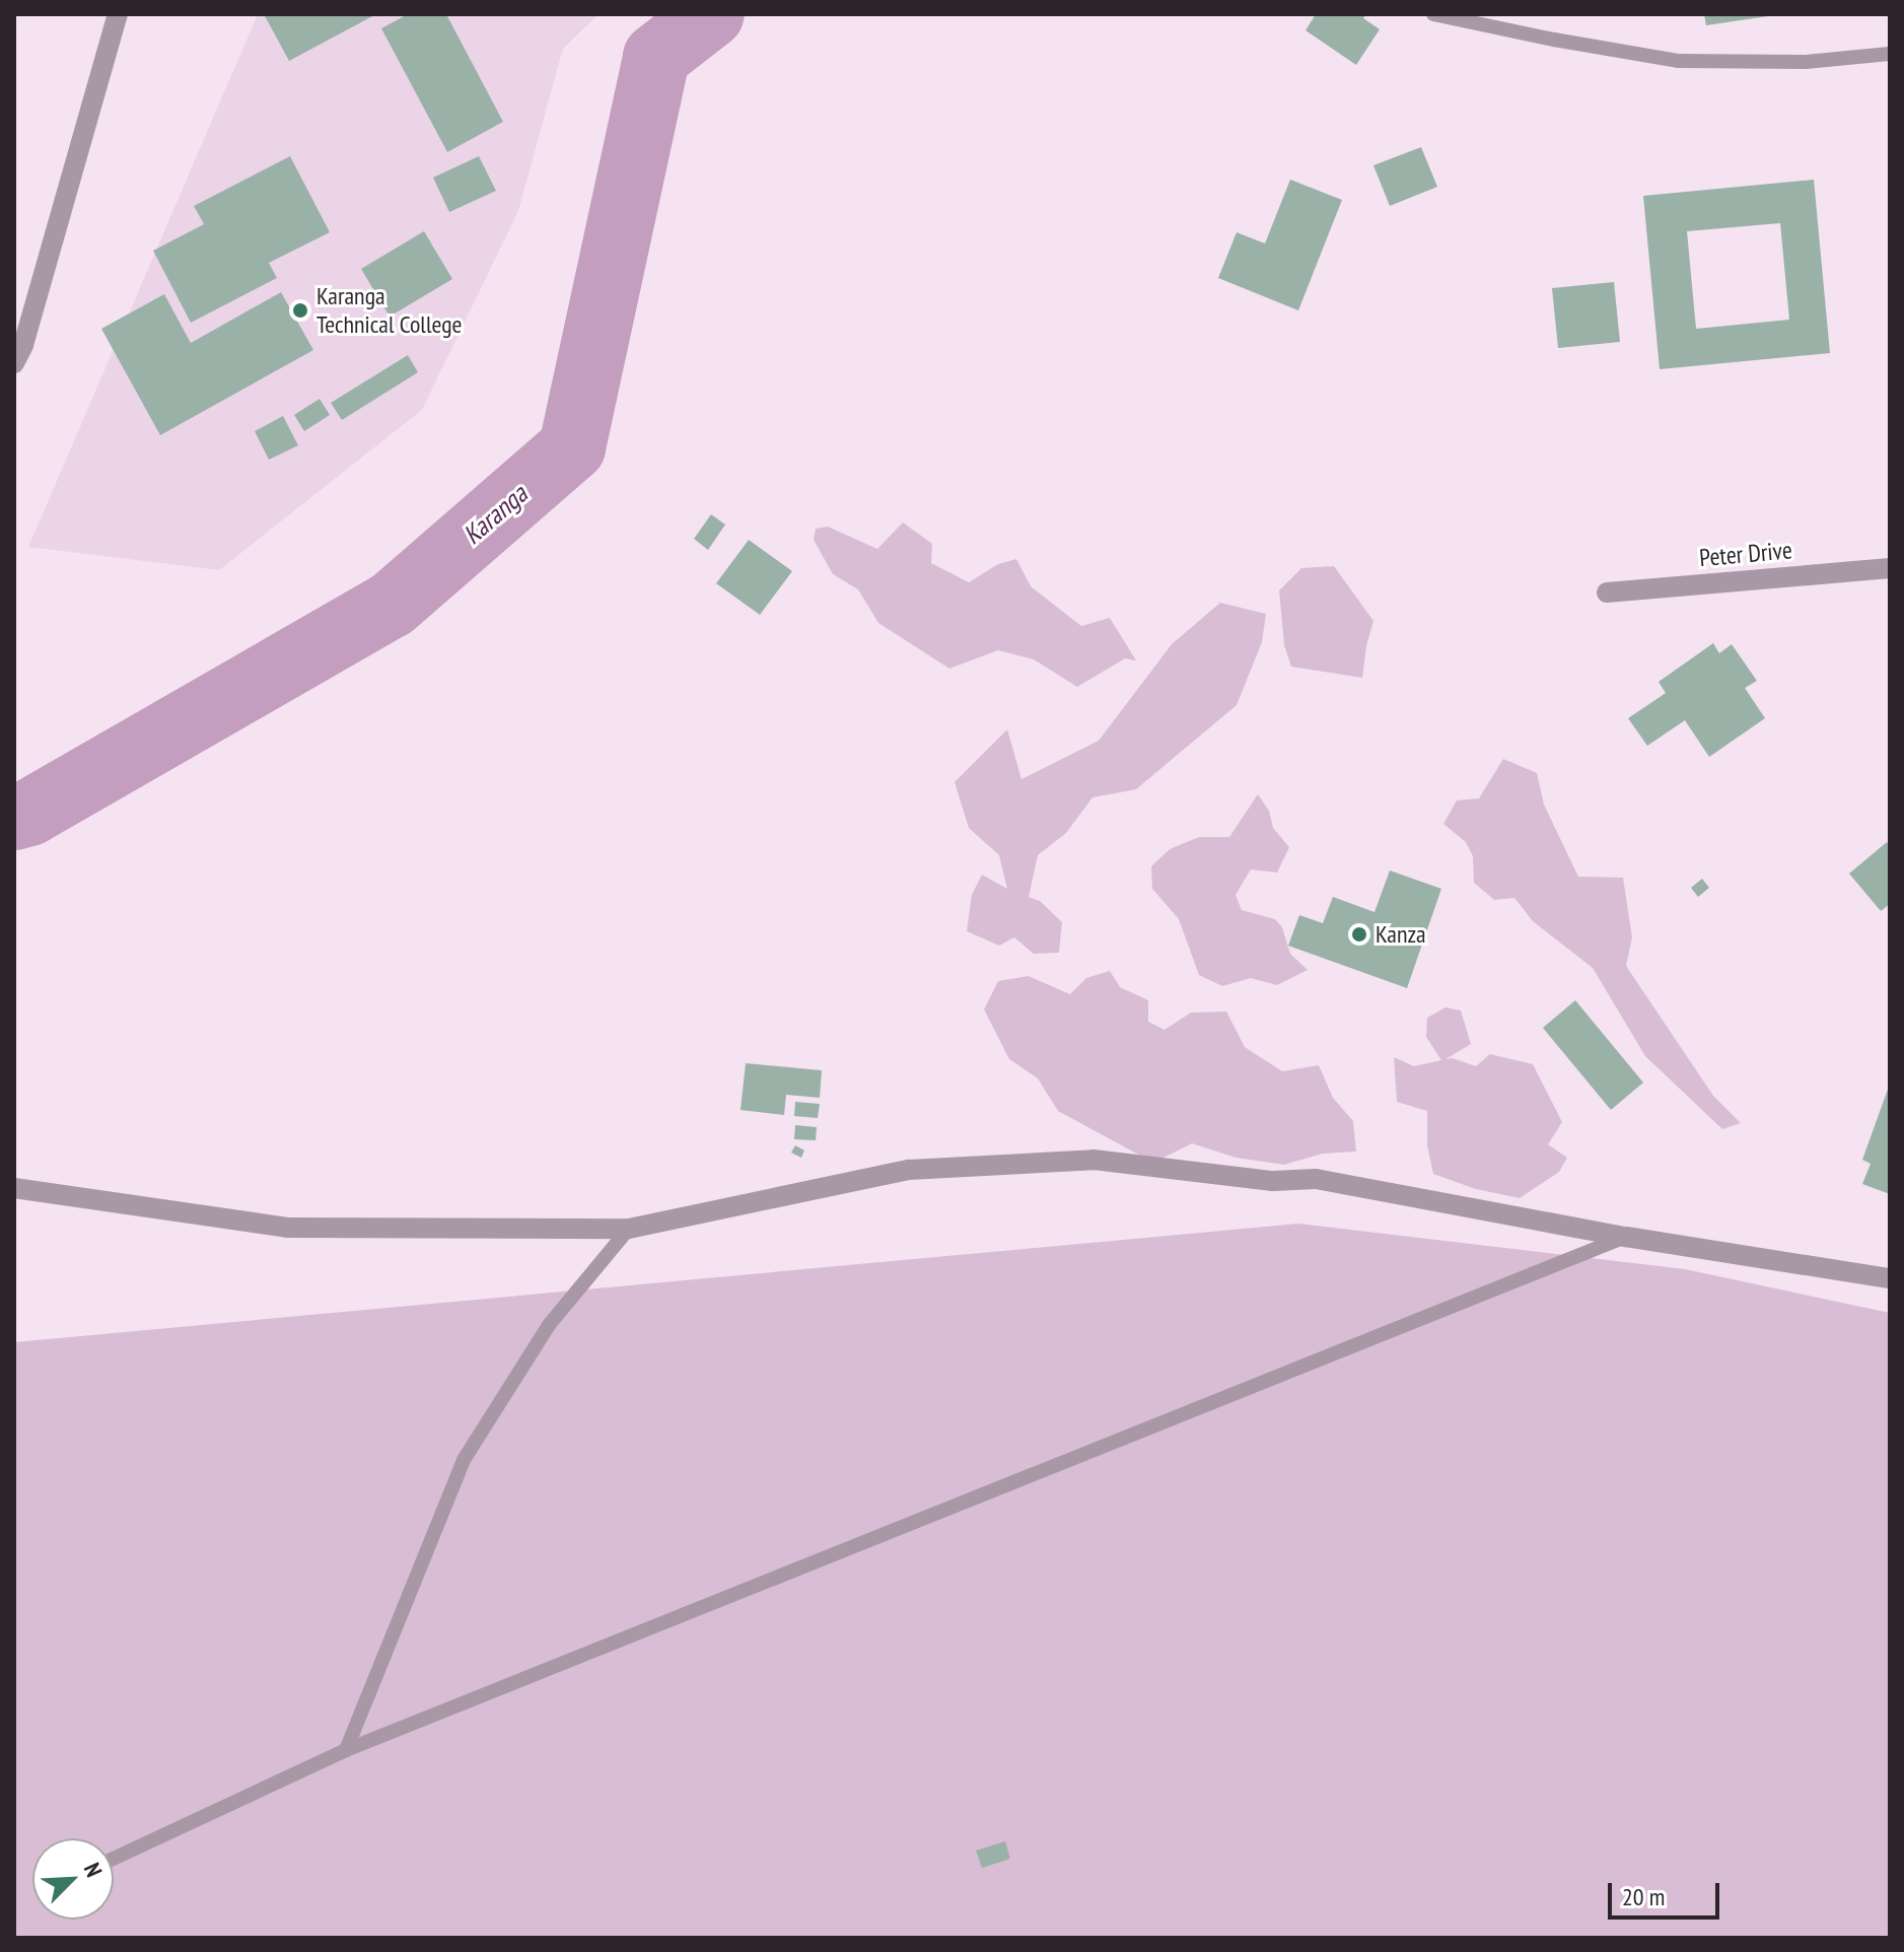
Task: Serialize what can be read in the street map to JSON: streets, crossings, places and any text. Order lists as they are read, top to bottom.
{
  "streets": {
    "street": ["Peter Drive"]
  },
  "water": ["Karanga"],
  "places": ["Karanga Technical College", "Kanza"],
  "scale_bar": "20 m",
  "north": "top right"
}
